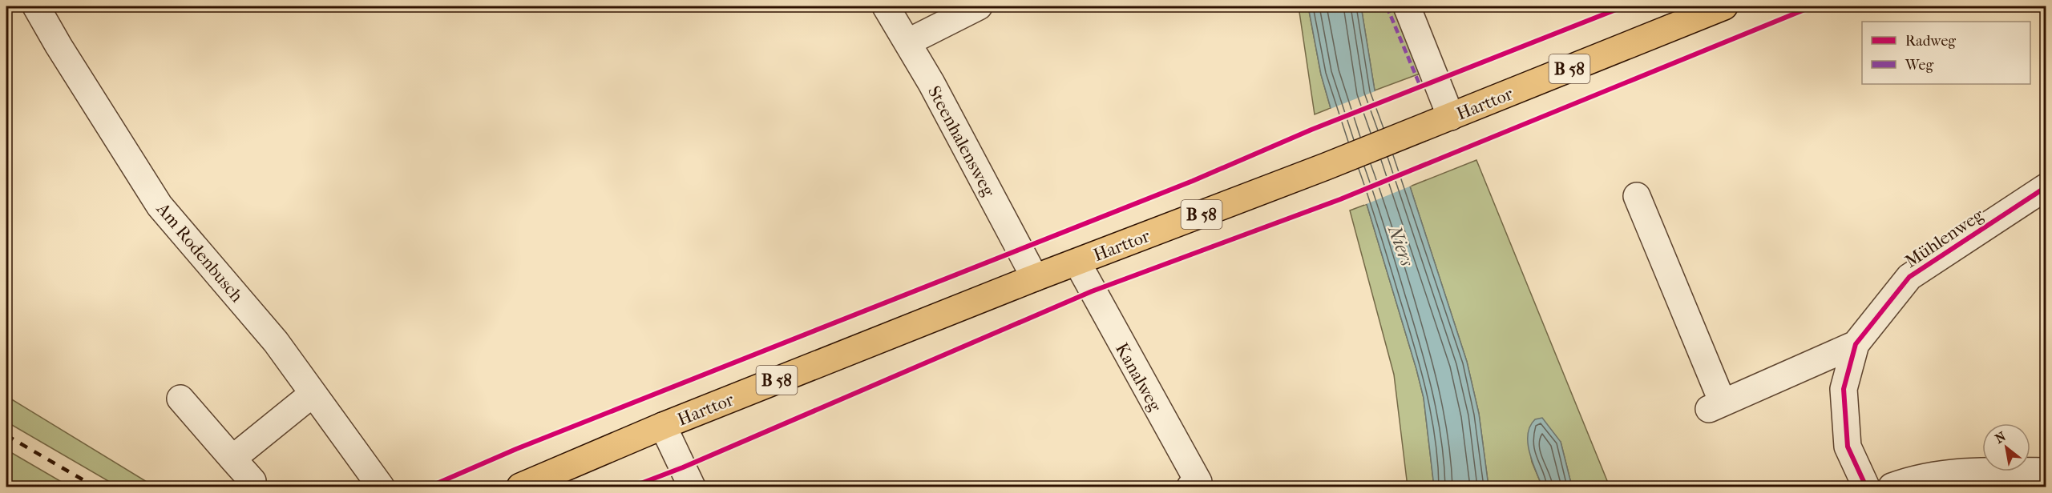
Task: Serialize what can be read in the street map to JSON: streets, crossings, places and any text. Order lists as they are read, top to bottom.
{
  "streets": {
    "main road": ["B 58", "Harttor"],
    "street": [
      "Steenhalensweg",
      "Mühlenweg",
      "Am Rodenbusch",
      "Kanalweg"
    ]
  },
  "crossings": [
    ["Harttor", "Steenhalensweg"],
    ["Harttor", "Kanalweg"]
  ],
  "water": ["Niers"],
  "legend": ["Radweg", "Weg"],
  "north": "top left"
}
